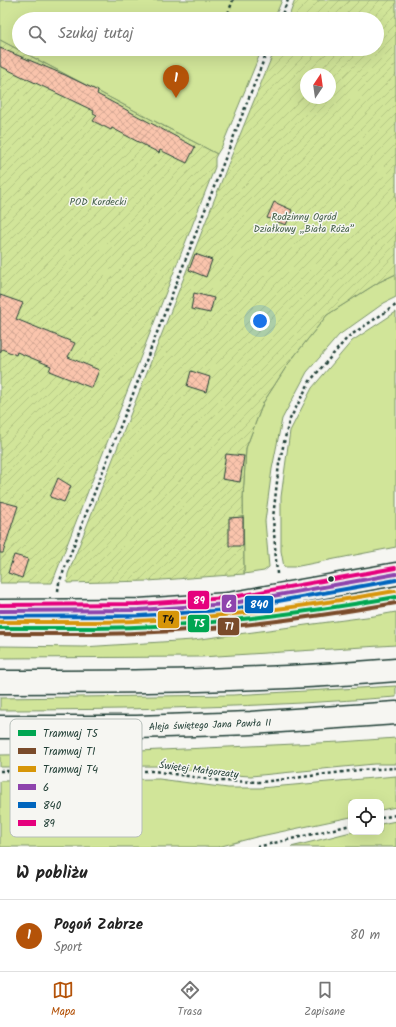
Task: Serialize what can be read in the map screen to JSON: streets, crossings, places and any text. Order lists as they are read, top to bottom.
{
  "streets": {
    "main road": ["Aleja świętego Jana Pawła II"],
    "path": ["Świętej Małgorzaty"]
  },
  "parks": ["POD Kordecki", "Rodzinny Ogród Działkowy „Biała Róża”"],
  "lines": [
    "transit line 89",
    "transit line 6",
    "transit line 840",
    "tram line T4",
    "tram line T5",
    "tram line T1"
  ],
  "legend": [
    "Tramwaj T5",
    "Tramwaj T1",
    "Tramwaj T4",
    "6",
    "840",
    "89"
  ],
  "north": "top",
  "page": {
    "search": "Szukaj tutaj",
    "pins": "1",
    "heading": "W pobliżu",
    "list": [
      {
        "mark": "1",
        "name": "Pogoń Zabrze",
        "note": "Sport",
        "value": "80 m"
      }
    ],
    "nav": ["Mapa", "Trasa", "Zapisane"]
  }
}
